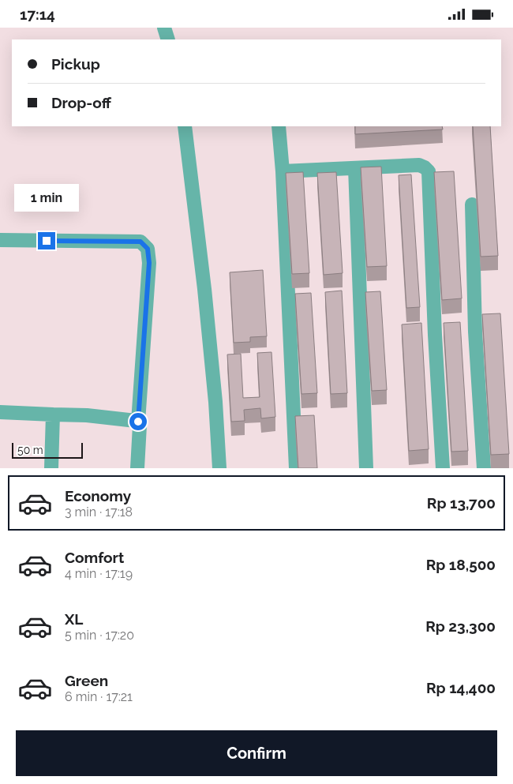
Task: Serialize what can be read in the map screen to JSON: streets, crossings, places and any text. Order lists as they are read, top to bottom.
{
  "scale_bar": "50 m",
  "page": {
    "status": "17:14",
    "banner": ["Pickup", "Drop-off"],
    "bubble": "1 min",
    "scale": "50 m",
    "list": [
      {
        "name": "Economy",
        "note": "3 min · 17:18",
        "value": "Rp 13,700"
      },
      {
        "name": "Comfort",
        "note": "4 min · 17:19",
        "value": "Rp 18,500"
      },
      {
        "name": "XL",
        "note": "5 min · 17:20",
        "value": "Rp 23,300"
      },
      {
        "name": "Green",
        "note": "6 min · 17:21",
        "value": "Rp 14,400"
      }
    ],
    "buttons": "Confirm"
  }
}
